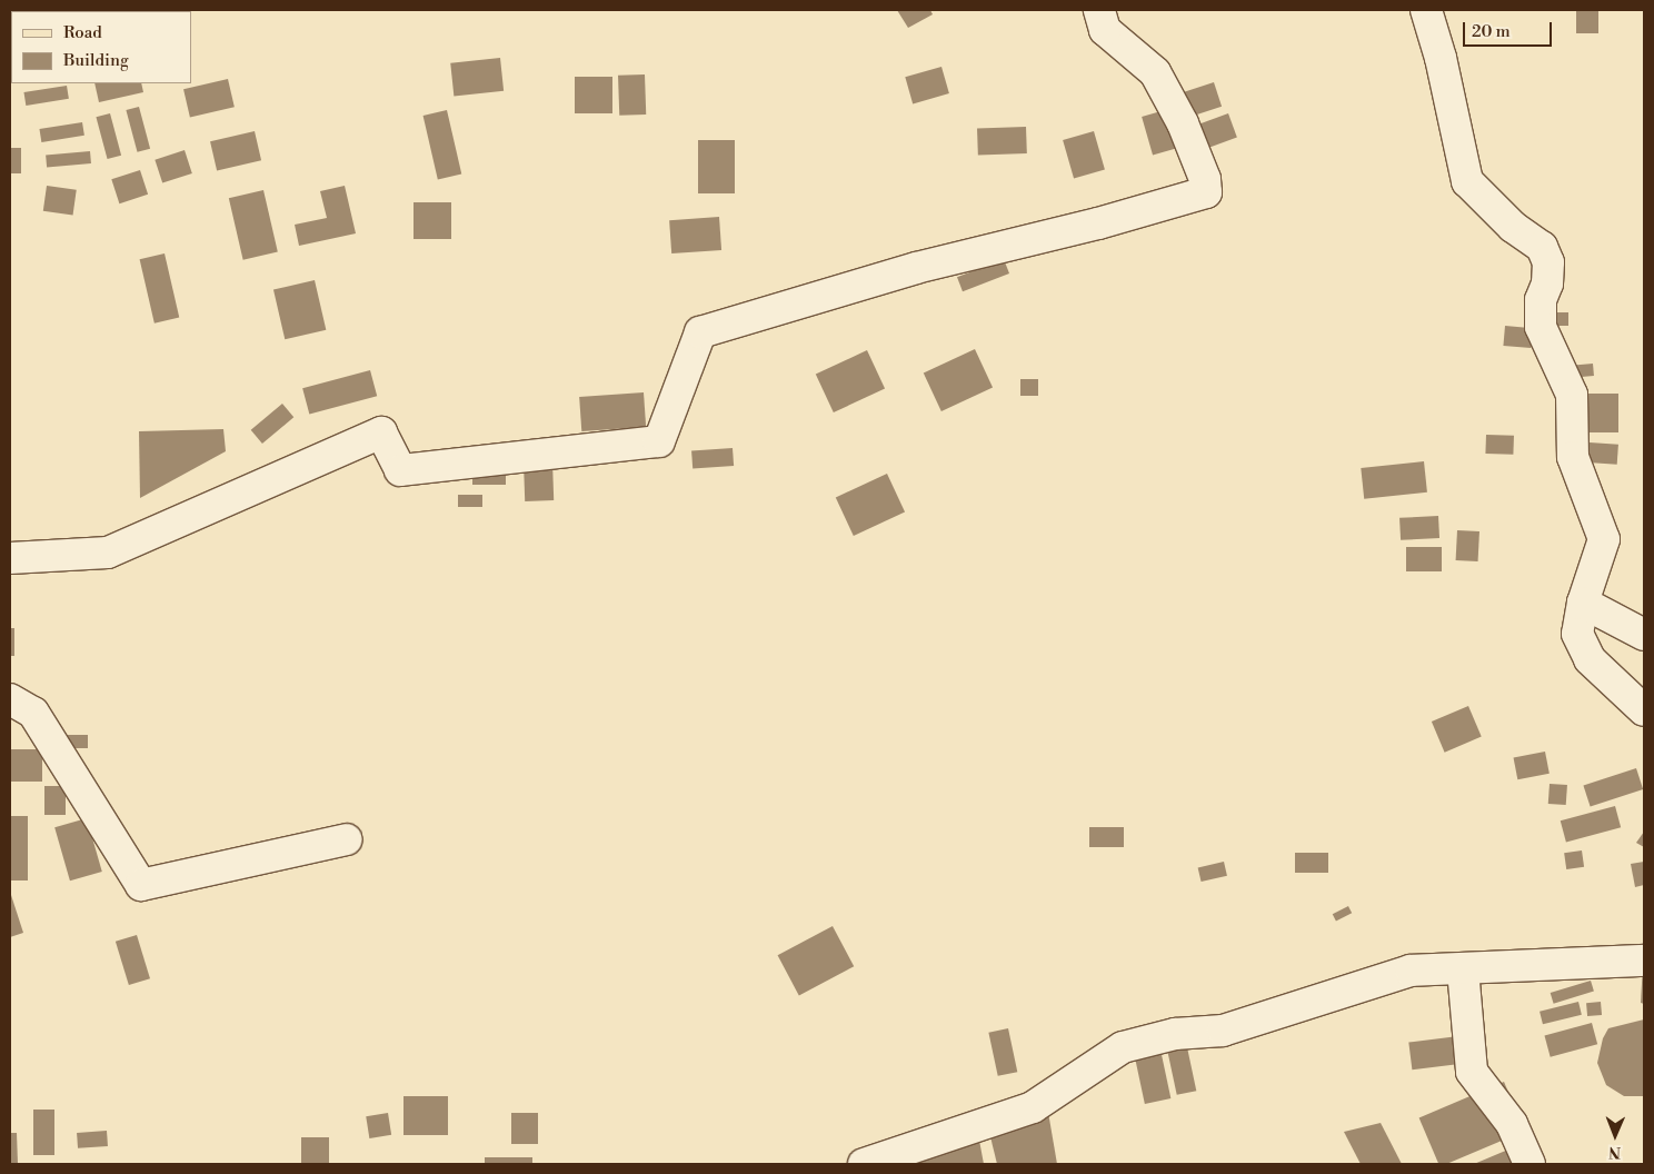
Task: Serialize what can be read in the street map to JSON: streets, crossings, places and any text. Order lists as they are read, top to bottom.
{
  "legend": ["Road", "Building"],
  "scale_bar": "20 m",
  "north": "bottom"
}
